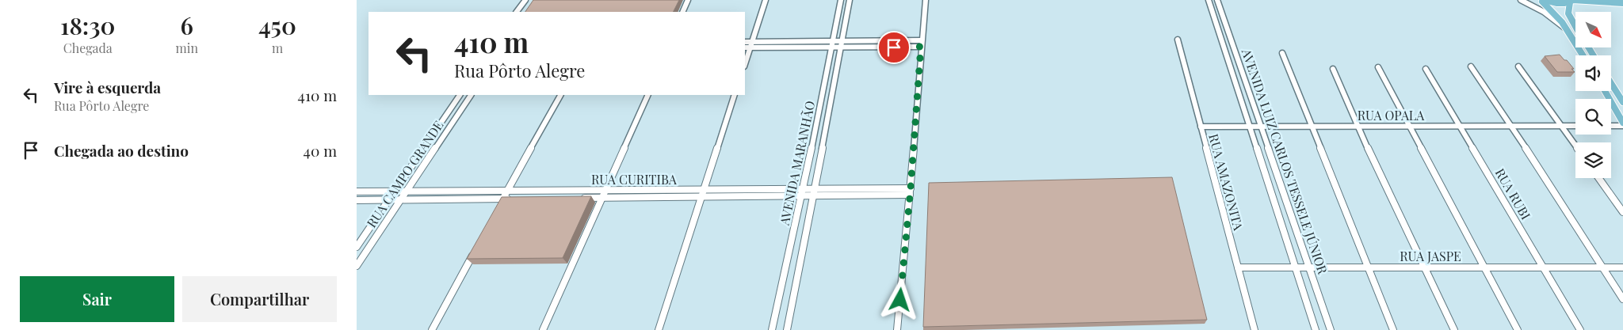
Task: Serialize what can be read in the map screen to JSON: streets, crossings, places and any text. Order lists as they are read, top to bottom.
{
  "streets": {
    "street": [
      "RUA OPALA",
      "AVENIDA LUIZ CARLOS TESSELE JÚNIOR",
      "AVENIDA MARANHÃO",
      "RUA CAMPO GRANDE",
      "RUA CURITIBA",
      "RUA AMAZONITA",
      "RUA RUBI",
      "RUA JASPE"
    ]
  },
  "crossings": [
    ["RUA OPALA", "AVENIDA LUIZ CARLOS TESSELE JÚNIOR"],
    ["RUA OPALA", "RUA AMAZONITA"],
    ["RUA OPALA", "RUA RUBI"],
    ["AVENIDA LUIZ CARLOS TESSELE JÚNIOR", "RUA JASPE"],
    ["AVENIDA MARANHÃO", "RUA CURITIBA"],
    ["RUA CAMPO GRANDE", "RUA CURITIBA"],
    ["RUA AMAZONITA", "RUA JASPE"],
    ["RUA RUBI", "RUA JASPE"]
  ],
  "north": "bottom right",
  "page": {
    "eta": [
      "18:30",
      "Chegada",
      "6",
      "min",
      "450",
      "m"
    ],
    "turn": ["410 m", "Rua Pôrto Alegre"],
    "list": [
      {
        "name": "Vire à esquerda",
        "note": "Rua Pôrto Alegre",
        "value": "410 m"
      },
      {
        "name": "Chegada ao destino",
        "value": "40 m"
      }
    ],
    "buttons": ["Sair", "Compartilhar"]
  }
}
